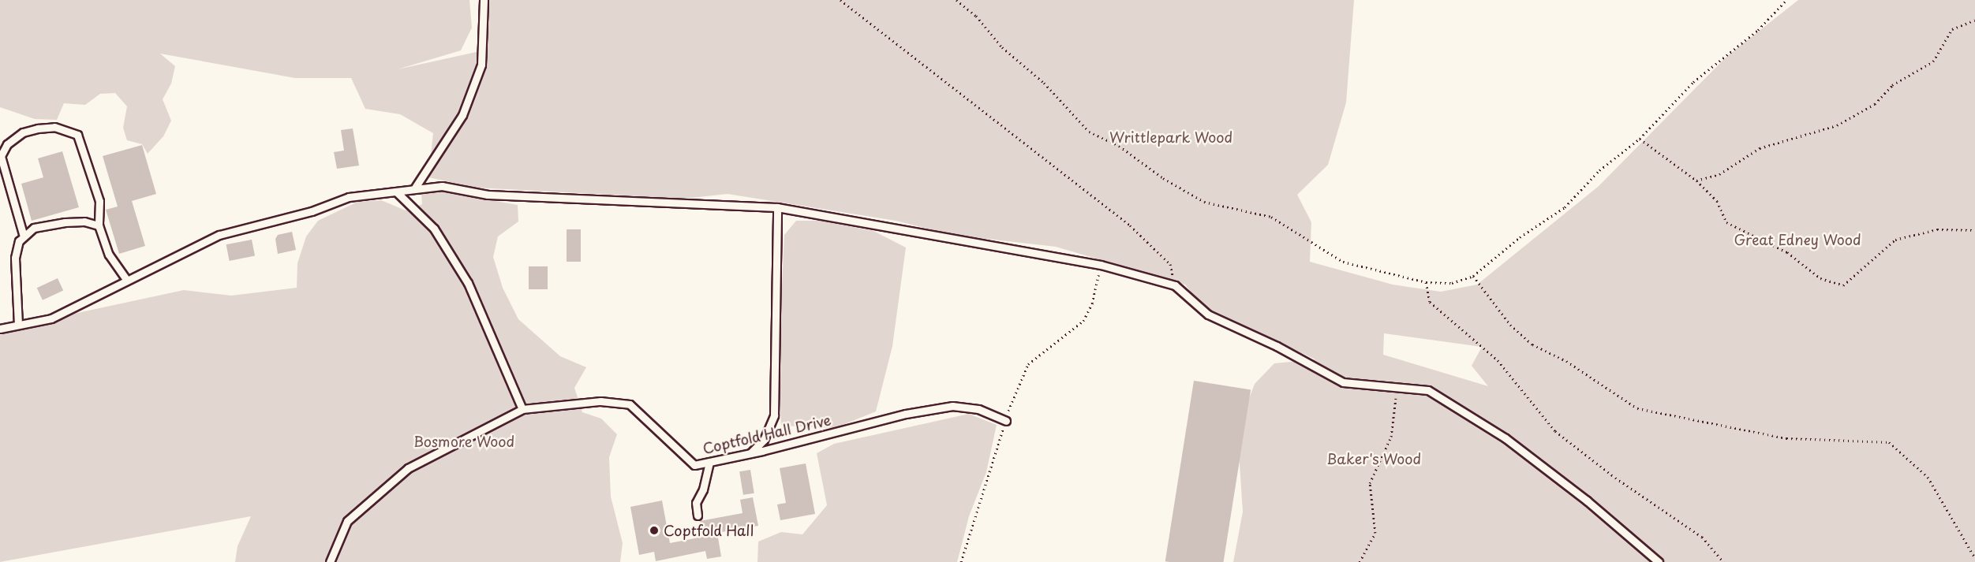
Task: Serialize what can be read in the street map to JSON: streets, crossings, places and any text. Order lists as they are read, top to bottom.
{
  "streets": {
    "lane": ["Coptfold Hall Drive"]
  },
  "parks": [
    "Writtlepark Wood",
    "Great Edney Wood",
    "Bosmore Wood",
    "Baker's Wood"
  ],
  "places": ["Coptfold Hall"]
}
